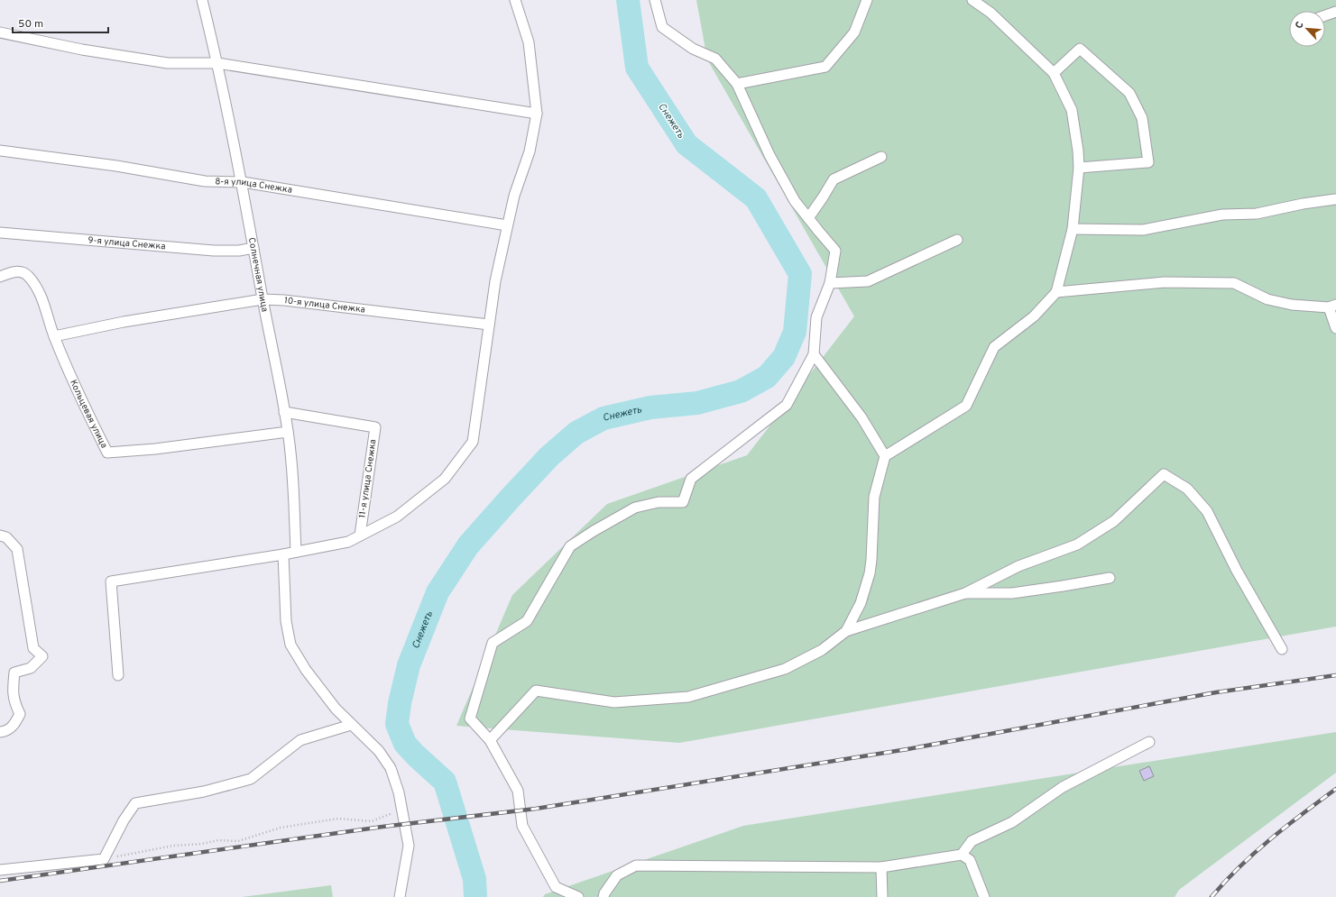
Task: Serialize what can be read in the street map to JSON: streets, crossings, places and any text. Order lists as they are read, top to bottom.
{
  "streets": {
    "street": [
      "8-я улица Снежка",
      "9-я улица Снежка",
      "Солнечная улица",
      "10-я улица Снежка",
      "Кольцевая улица",
      "11-я улица Снежка"
    ]
  },
  "crossings": [
    ["8-я улица Снежка", "Солнечная улица"],
    ["9-я улица Снежка", "Солнечная улица"],
    ["Солнечная улица", "10-я улица Снежка"],
    ["Солнечная улица", "Кольцевая улица"],
    ["Солнечная улица", "11-я улица Снежка"],
    ["10-я улица Снежка", "Кольцевая улица"]
  ],
  "water": ["Снежеть"],
  "scale_bar": "50 m",
  "north": "top left"
}
